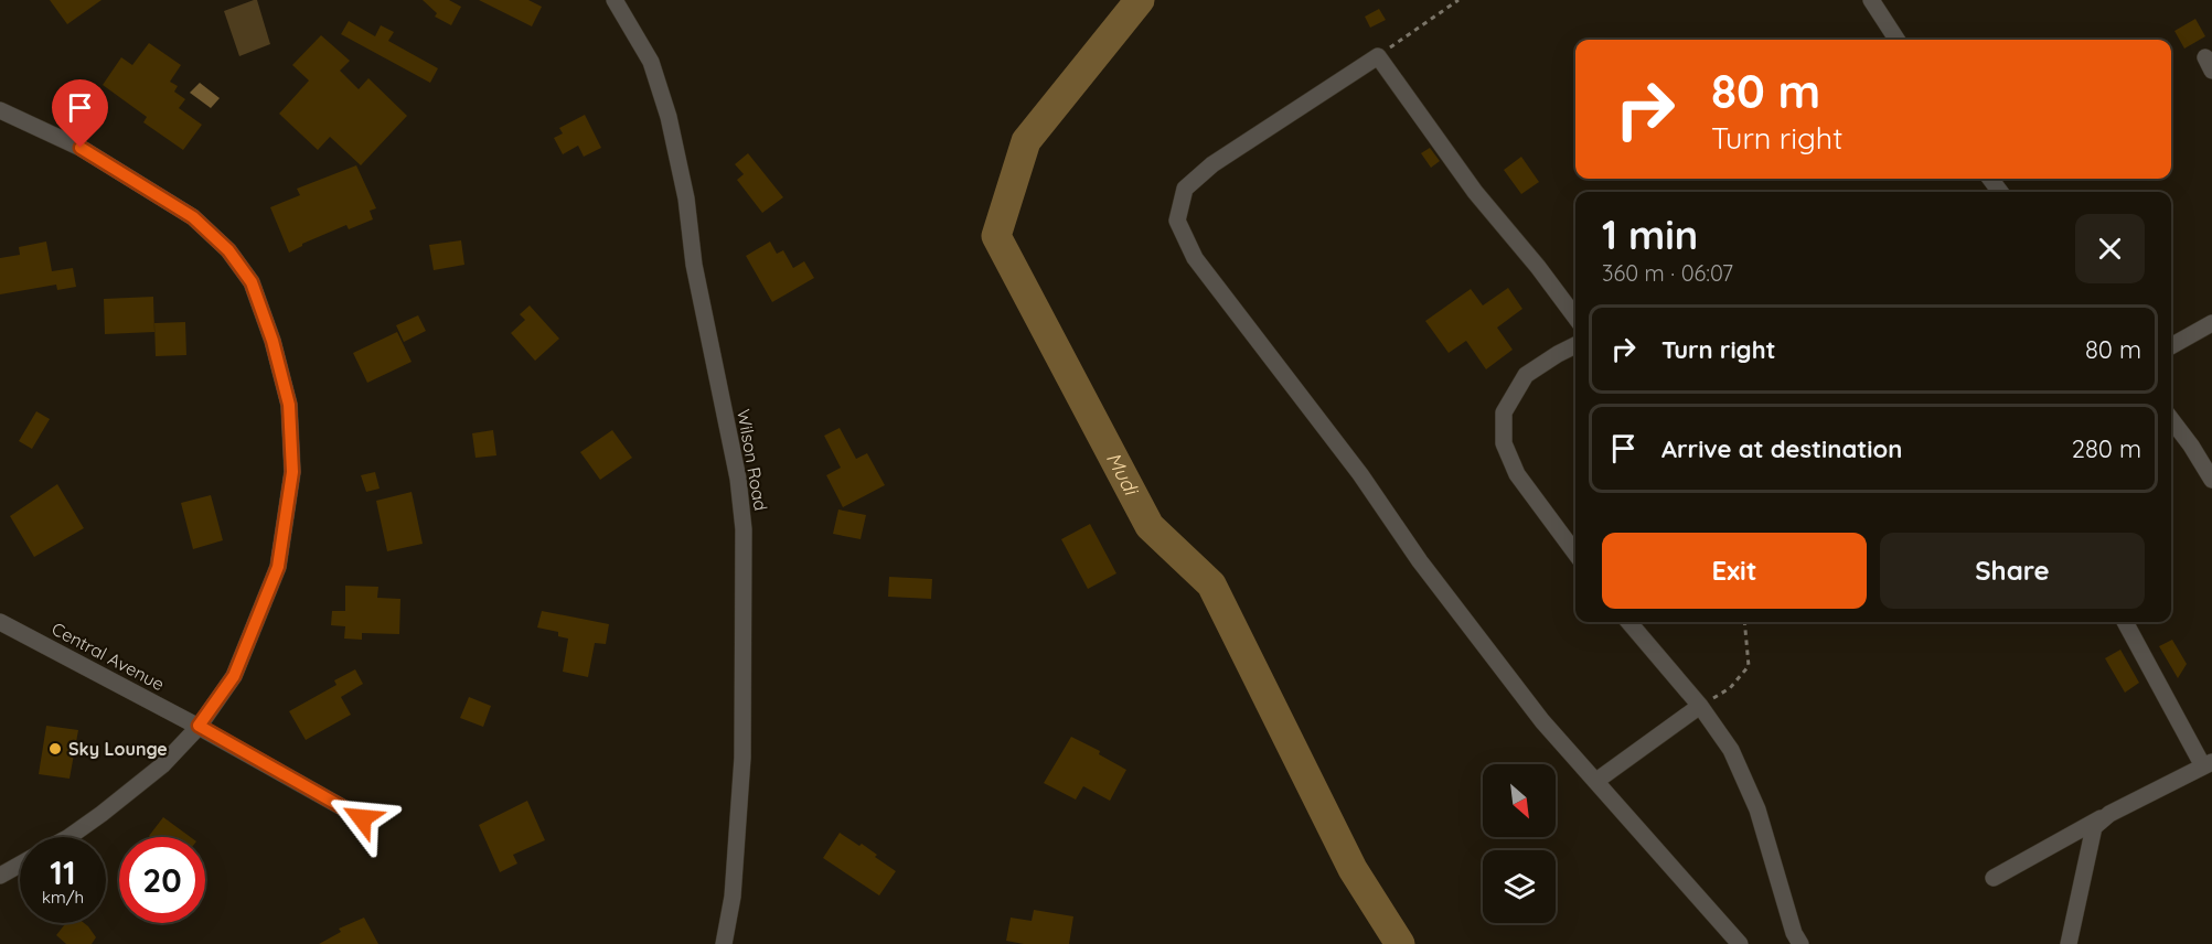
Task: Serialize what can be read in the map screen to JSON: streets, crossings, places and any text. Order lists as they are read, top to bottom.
{
  "streets": {
    "street": ["Wilson Road", "Central Avenue"]
  },
  "water": ["Mudi"],
  "places": ["Sky Lounge"],
  "north": "bottom right",
  "page": {
    "turn": ["80 m", "Turn right"],
    "heading": ["1 min", "360 m · 06:07"],
    "list": [
      {
        "name": "Turn right",
        "value": "80 m"
      },
      {
        "name": "Arrive at destination",
        "value": "280 m"
      }
    ],
    "buttons": ["Exit", "Share"],
    "speed": "11 km/h",
    "limit": "20"
  }
}
